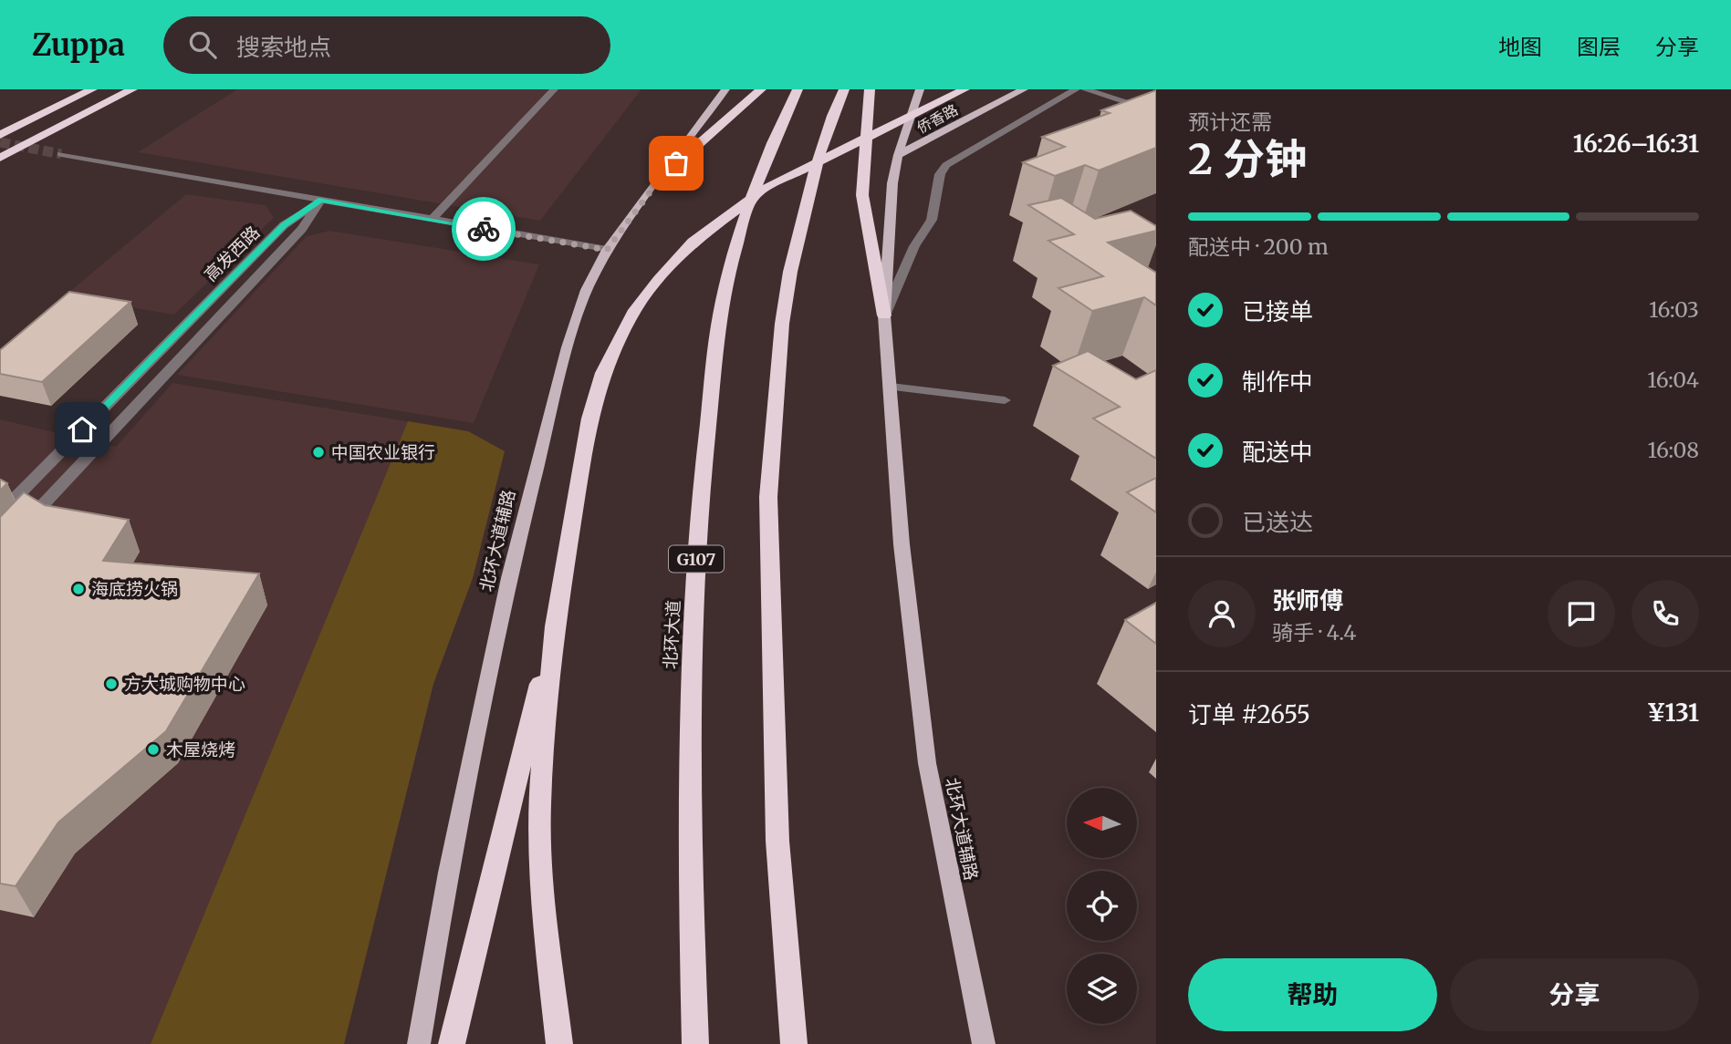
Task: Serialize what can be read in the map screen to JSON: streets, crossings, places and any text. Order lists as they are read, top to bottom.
{
  "streets": {
    "highway": ["G107", "北环大道"],
    "main road": ["侨香路", "北环大道辅路"],
    "street": ["高发西路"]
  },
  "crossings": [
    ["侨香路", "北环大道辅路"]
  ],
  "places": [
    "中国农业银行",
    "海底捞火锅",
    "方大城购物中心",
    "木屋烧烤"
  ],
  "north": "left",
  "page": {
    "header": "Zuppa",
    "search": "搜索地点",
    "nav": ["地图", "图层", "分享"],
    "heading": ["2 分钟", "预计还需", "16:26–16:31"],
    "panel": [
      "张师傅",
      "骑手 · 4.4",
      "订单 #2655",
      "¥131"
    ],
    "bar": "配送中 · 200 m",
    "list": [
      ["已接单", "16:03"],
      ["制作中", "16:04"],
      ["配送中", "16:08"],
      "已送达"
    ],
    "buttons": ["帮助", "分享"]
  }
}
